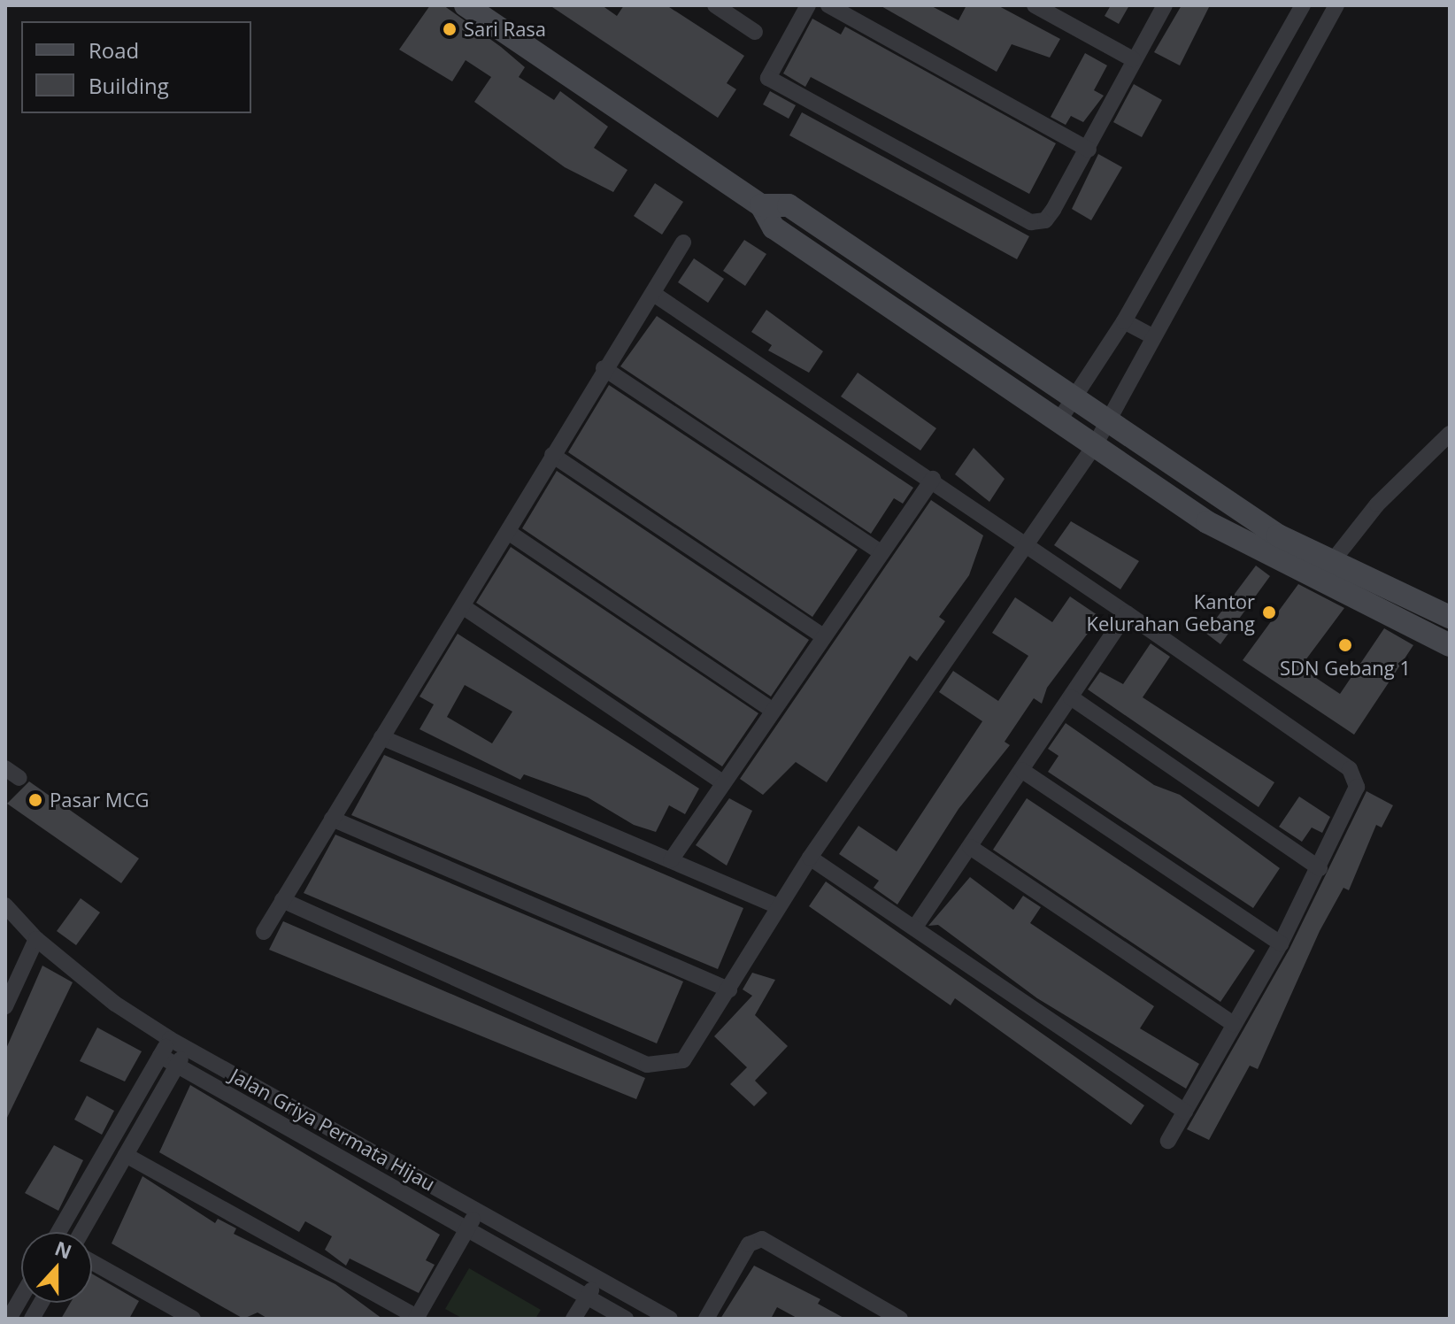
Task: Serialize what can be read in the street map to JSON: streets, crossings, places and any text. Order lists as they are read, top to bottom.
{
  "streets": {
    "street": ["Jalan Griya Permata Hijau"]
  },
  "places": [
    "Sari Rasa",
    "Kantor Kelurahan Gebang",
    "SDN Gebang 1",
    "Pasar MCG"
  ],
  "legend": ["Road", "Building"],
  "north": "top"
}
